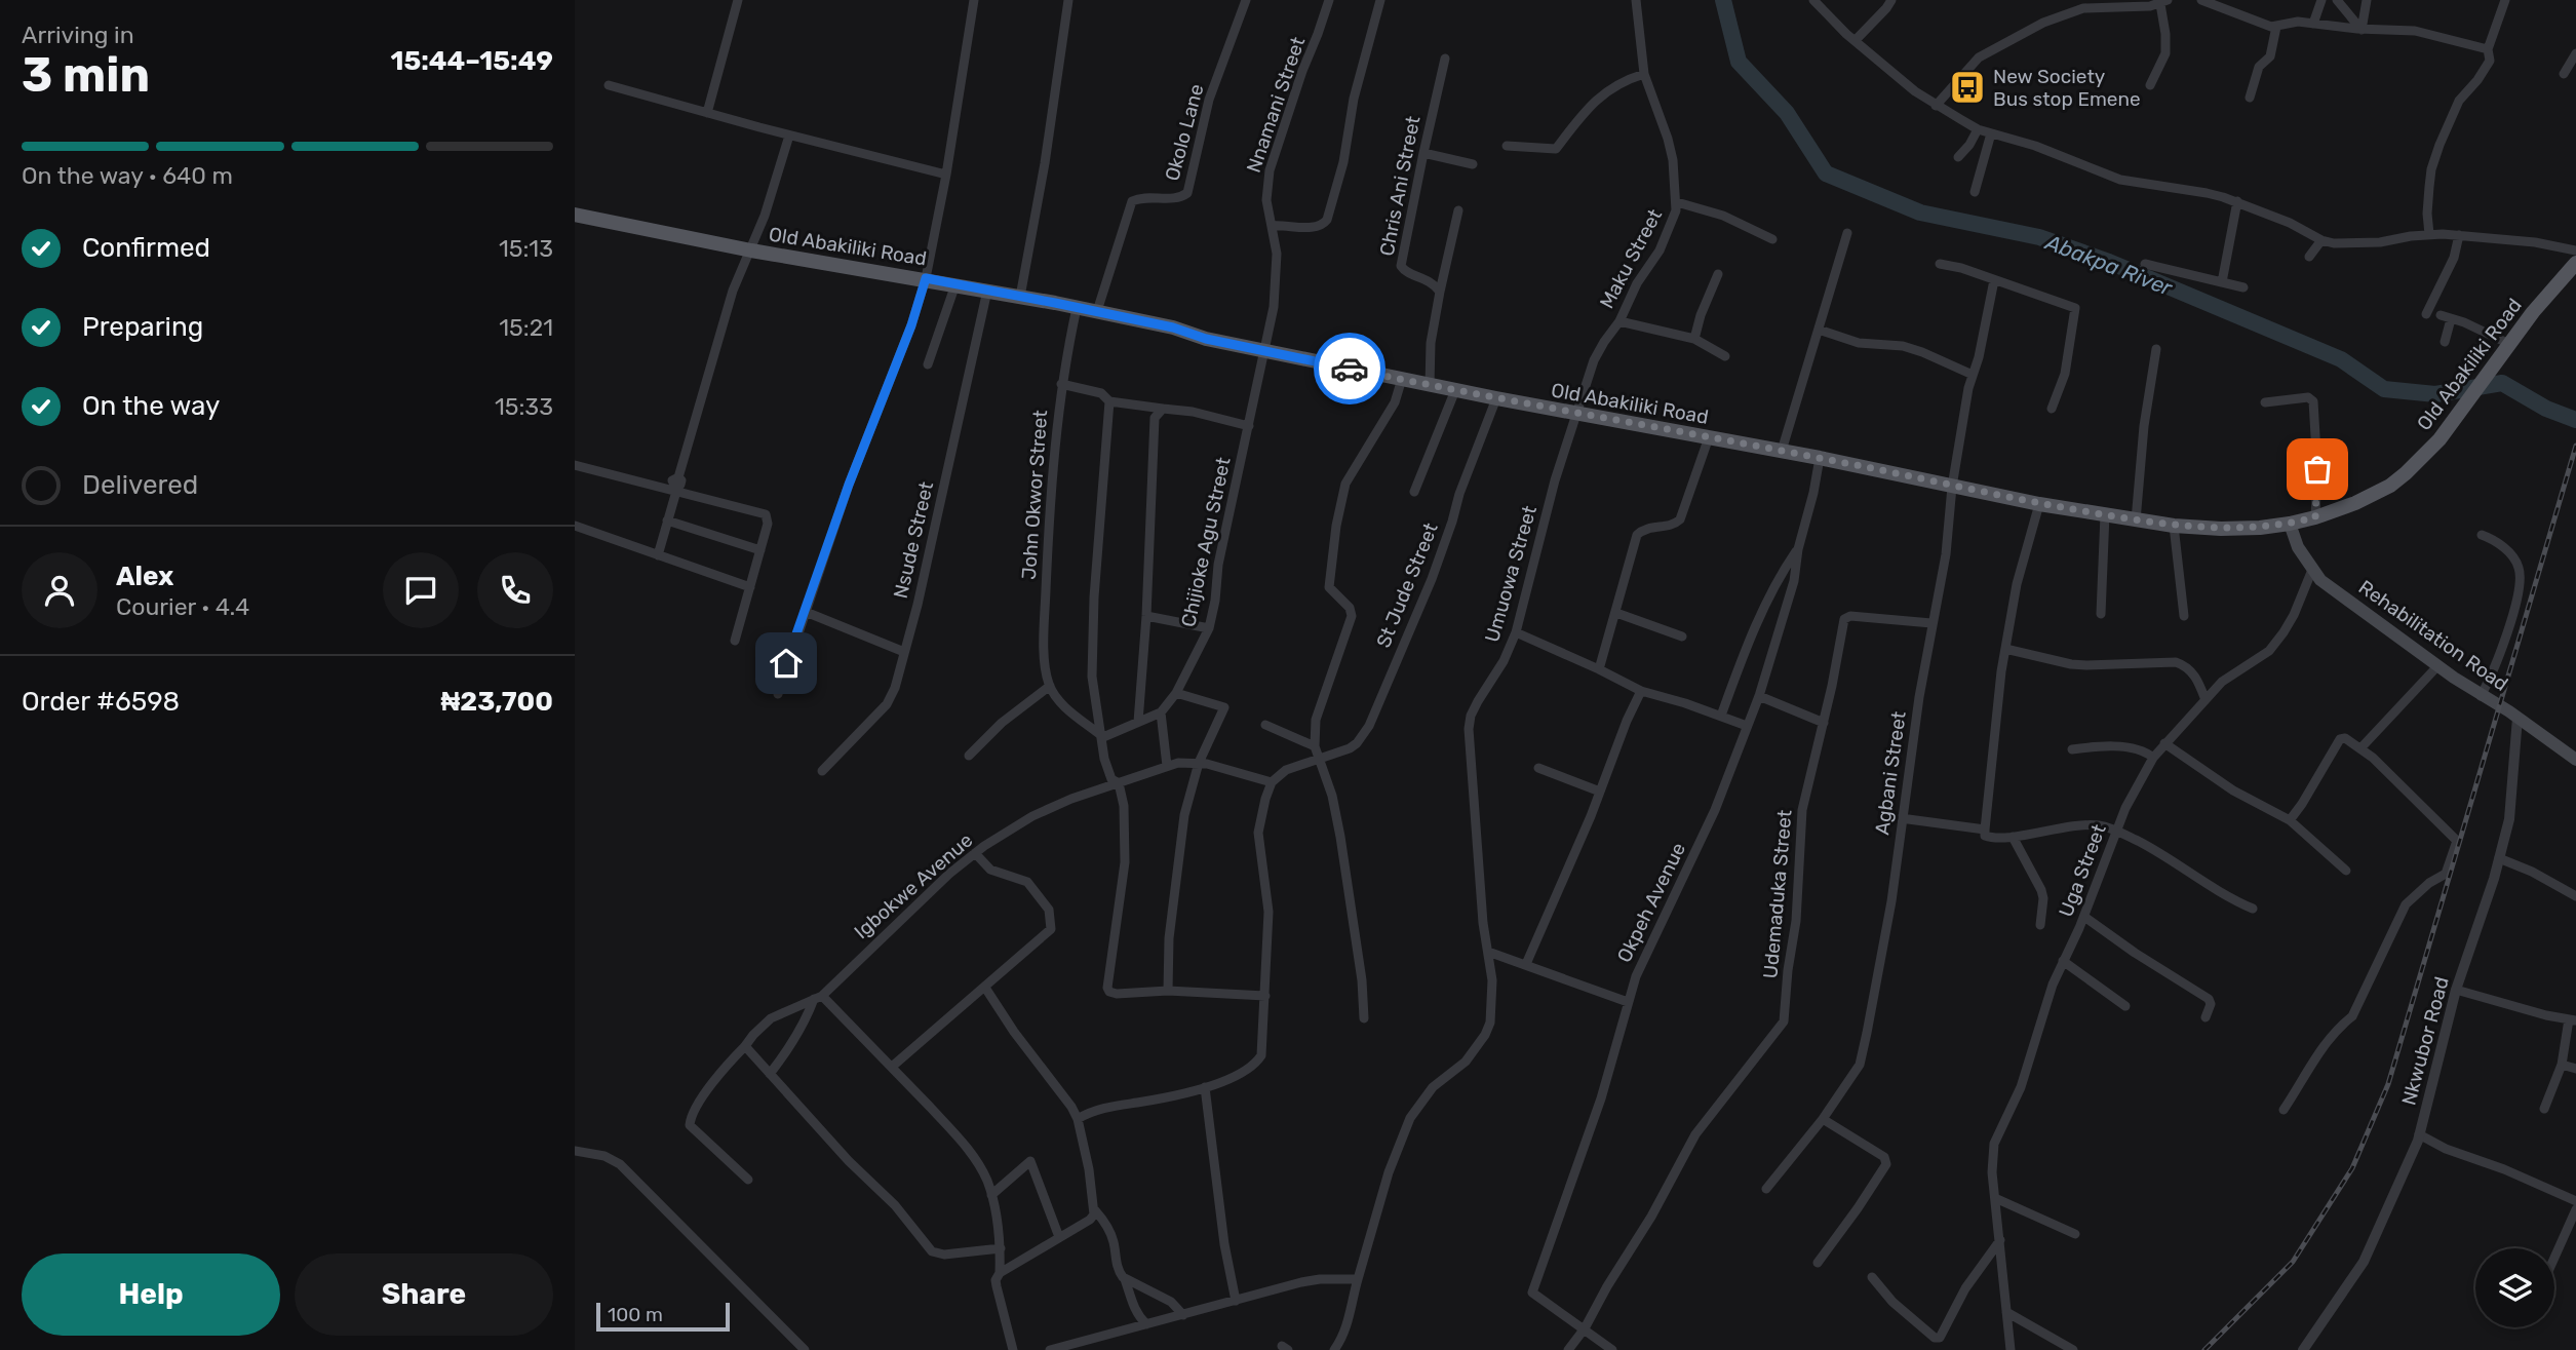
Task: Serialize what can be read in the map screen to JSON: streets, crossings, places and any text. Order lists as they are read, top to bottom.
{
  "streets": {
    "main road": ["Old Abakiliki Road", "Rehabilitation Road"],
    "street": [
      "Nnamani Street",
      "Okolo Lane",
      "Chris Ani Street",
      "Maku Street",
      "John Okwor Street",
      "Nsude Street",
      "Chijioke Agu Street",
      "Umuowa Street",
      "St Jude Street",
      "Agbani Street",
      "Uga Street",
      "Igbokwe Avenue",
      "Udemaduka Street",
      "Okpeh Avenue",
      "Nkwubor Road"
    ]
  },
  "crossings": [
    ["Nnamani Street", "Old Abakiliki Road"],
    ["Nnamani Street", "Chijioke Agu Street"],
    ["Okolo Lane", "Old Abakiliki Road"],
    ["Old Abakiliki Road", "Maku Street"],
    ["Old Abakiliki Road", "John Okwor Street"],
    ["Old Abakiliki Road", "Nsude Street"],
    ["Old Abakiliki Road", "Chijioke Agu Street"],
    ["Old Abakiliki Road", "Umuowa Street"],
    ["Old Abakiliki Road", "St Jude Street"],
    ["Old Abakiliki Road", "Rehabilitation Road"],
    ["Old Abakiliki Road", "Agbani Street"],
    ["Maku Street", "Umuowa Street"],
    ["Rehabilitation Road", "Uga Street"],
    ["Rehabilitation Road", "Nkwubor Road"],
    ["Agbani Street", "Udemaduka Street"],
    ["Udemaduka Street", "Okpeh Avenue"]
  ],
  "water": ["Abakpa River"],
  "places": {
    "bus stop": ["New Society Bus stop Emene"]
  },
  "scale_bar": "100 m",
  "page": {
    "heading": ["3 min", "Arriving in", "15:44–15:49"],
    "panel": [
      "Alex",
      "Courier · 4.4",
      "Order #6598",
      "₦23,700"
    ],
    "bar": "On the way · 640 m",
    "list": [
      ["Confirmed", "15:13"],
      ["Preparing", "15:21"],
      ["On the way", "15:33"],
      "Delivered"
    ],
    "buttons": ["Help", "Share"],
    "scale": "100 m"
  }
}
